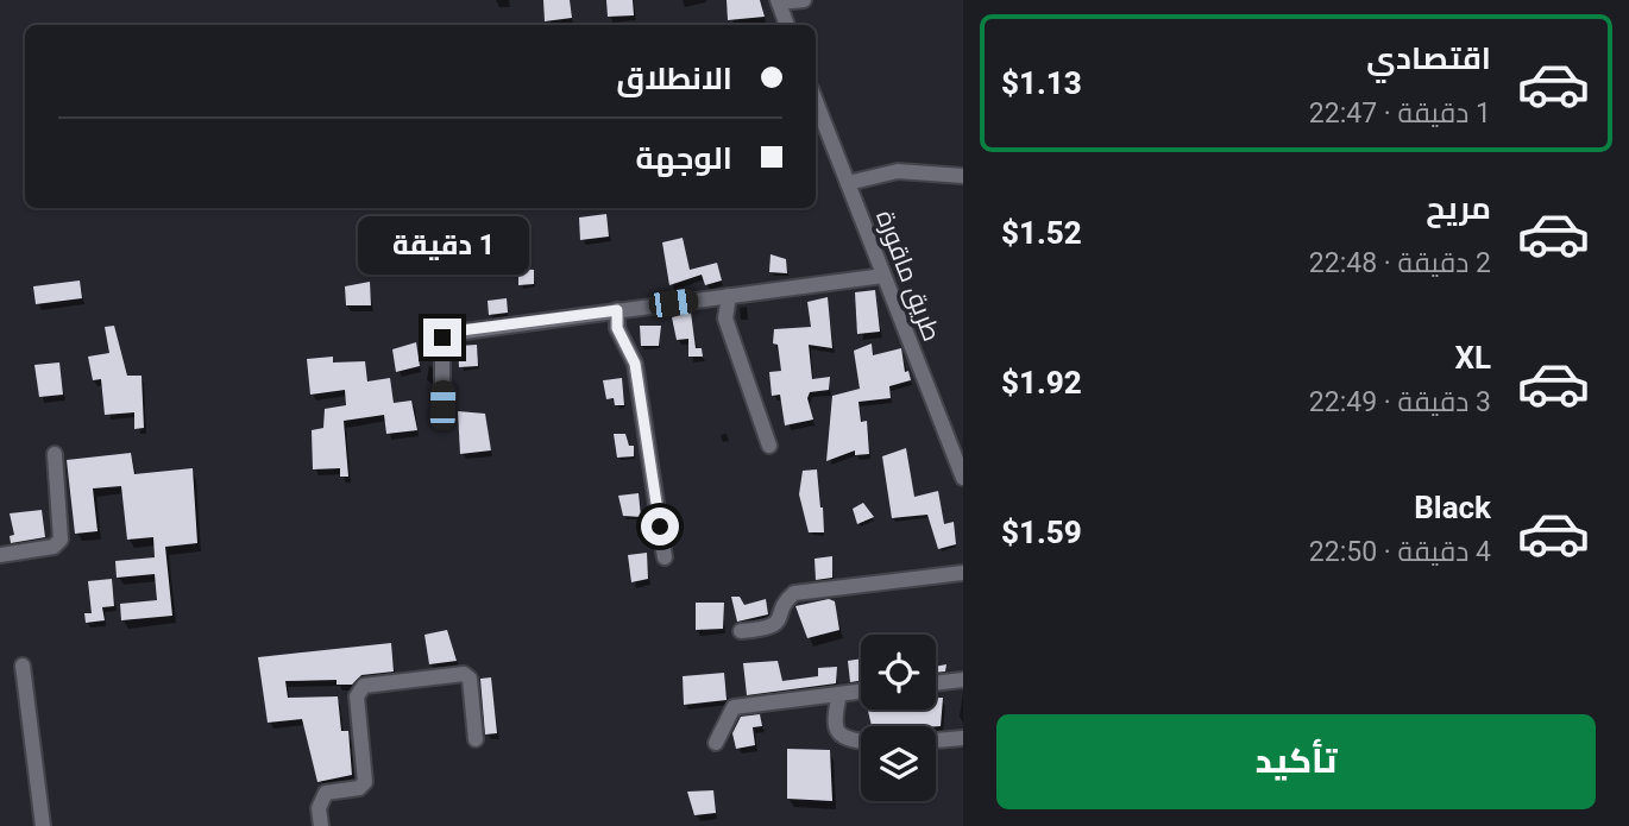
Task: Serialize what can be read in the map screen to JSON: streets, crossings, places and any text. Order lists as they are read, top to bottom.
{
  "streets": {
    "street": ["طريق ماقورة"]
  },
  "page": {
    "list": [
      {
        "name": "اقتصادي",
        "note": "1 دقيقة · 22:47",
        "value": "$1.13"
      },
      {
        "name": "مريح",
        "note": "2 دقيقة · 22:48",
        "value": "$1.52"
      },
      {
        "name": "XL",
        "note": "3 دقيقة · 22:49",
        "value": "$1.92"
      },
      {
        "name": "Black",
        "note": "4 دقيقة · 22:50",
        "value": "$1.59"
      }
    ],
    "banner": ["الانطلاق", "الوجهة"],
    "bubble": "1 دقيقة",
    "buttons": "تأكيد"
  }
}
